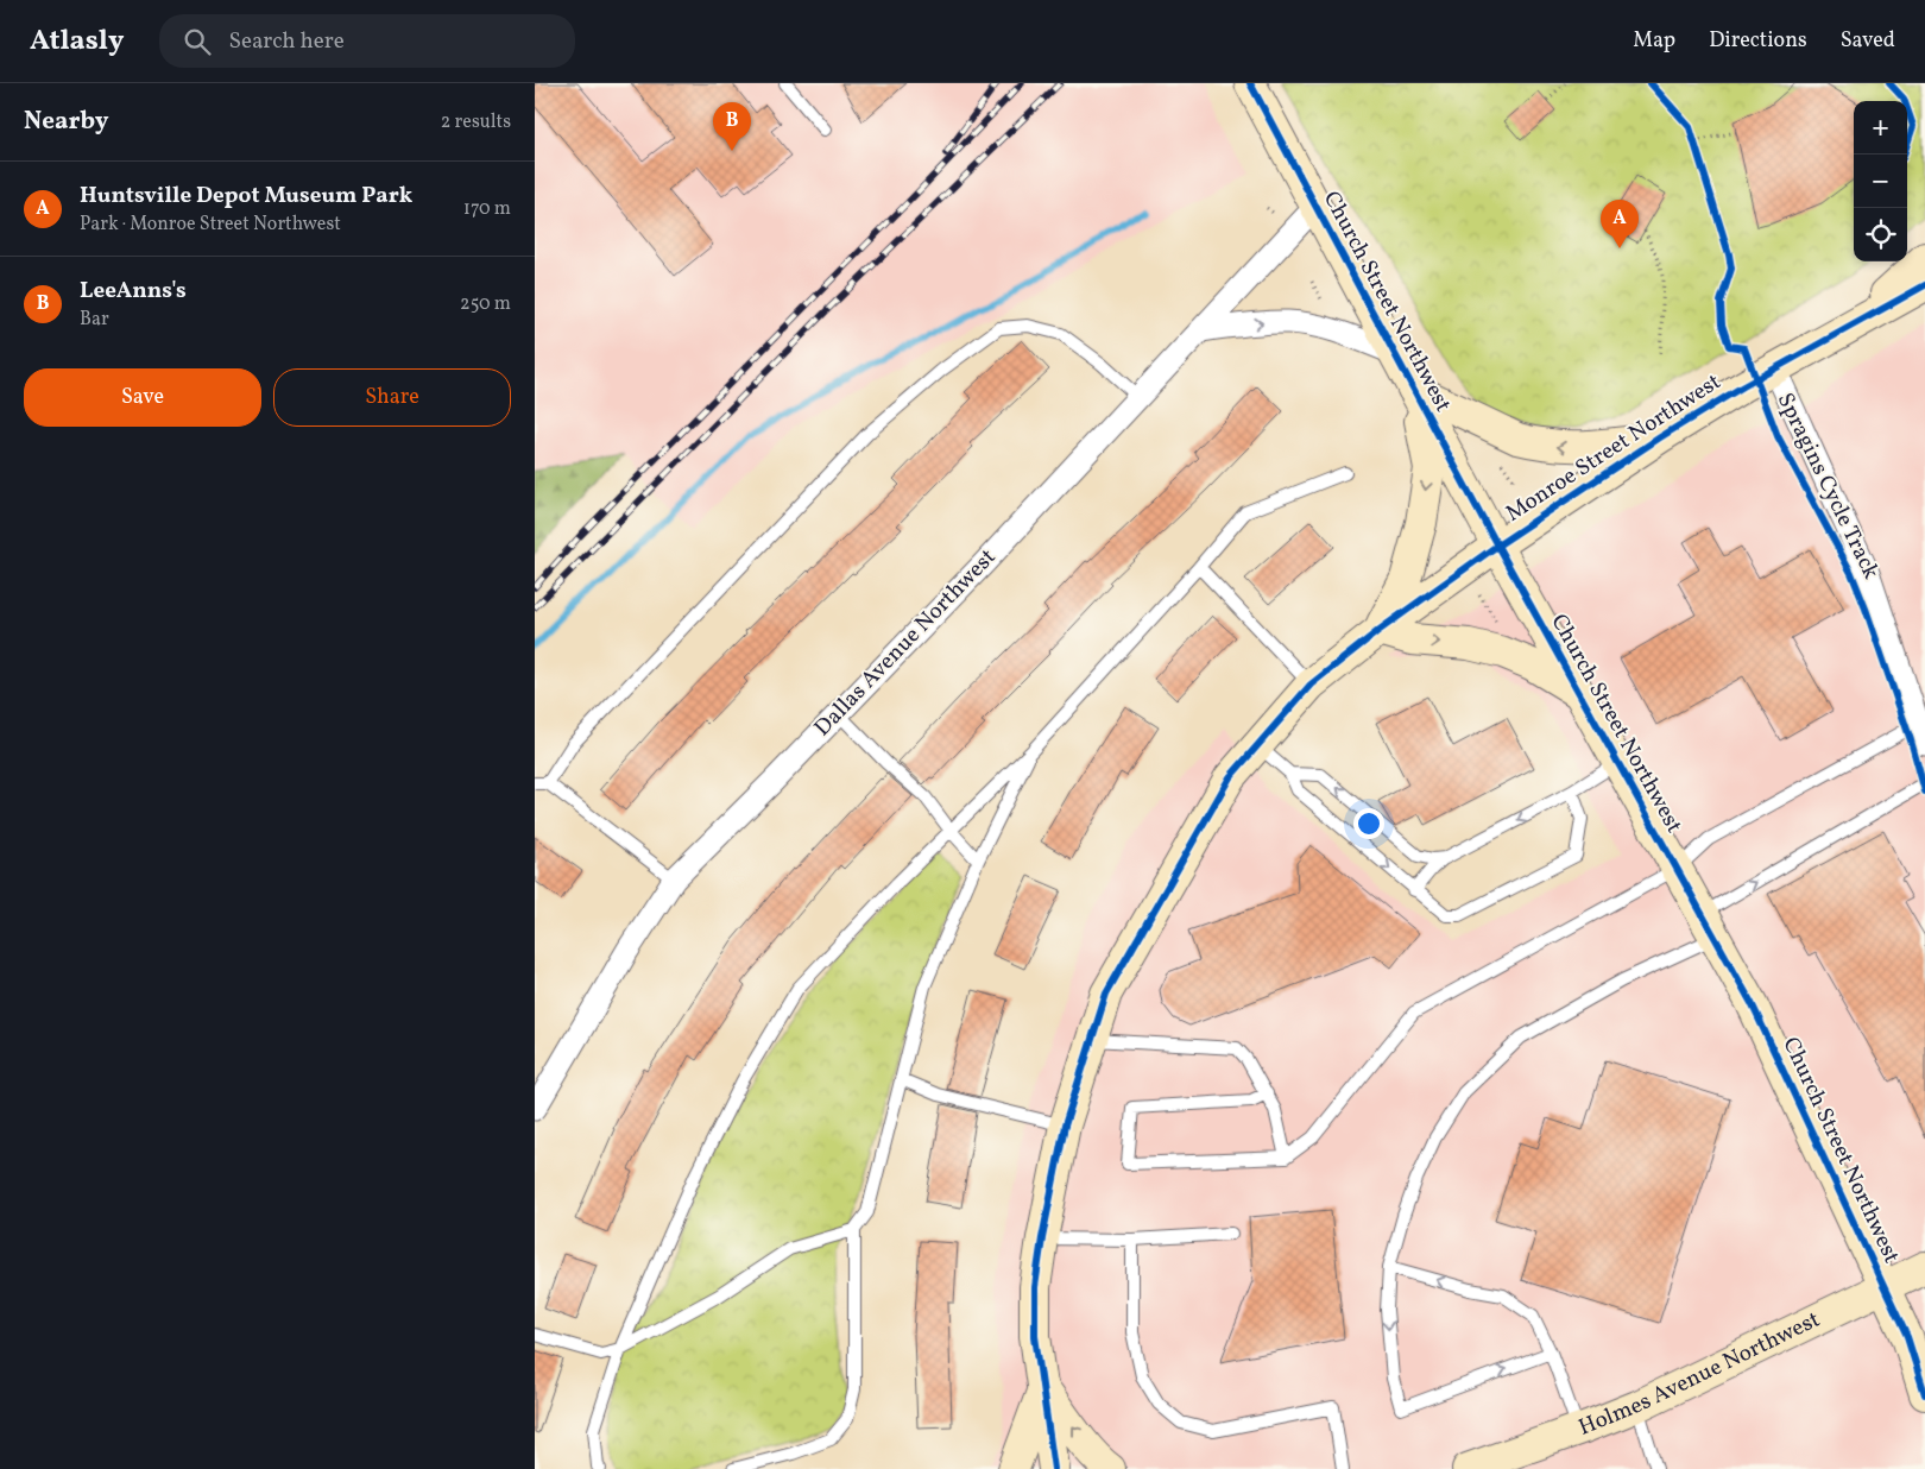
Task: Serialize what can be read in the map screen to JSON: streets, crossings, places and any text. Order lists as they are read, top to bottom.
{
  "streets": {
    "street": [
      "Church Street Northwest",
      "Monroe Street Northwest",
      "Dallas Avenue Northwest",
      "Holmes Avenue Northwest"
    ],
    "cycle path": ["Spragins Cycle Track"]
  },
  "crossings": [
    ["Church Street Northwest", "Monroe Street Northwest"],
    ["Church Street Northwest", "Dallas Avenue Northwest"],
    ["Church Street Northwest", "Holmes Avenue Northwest"]
  ],
  "page": {
    "header": "Atlasly",
    "search": "Search here",
    "nav": ["Map", "Directions", "Saved"],
    "heading": ["Nearby", "2 results"],
    "map_buttons": ["+", "−"],
    "pins": ["B", "A"],
    "list": [
      {
        "mark": "A",
        "name": "Huntsville Depot Museum Park",
        "note": "Park · Monroe Street Northwest",
        "value": "170 m"
      },
      {
        "mark": "B",
        "name": "LeeAnns's",
        "note": "Bar",
        "value": "250 m"
      }
    ],
    "buttons": ["Save", "Share"]
  }
}
